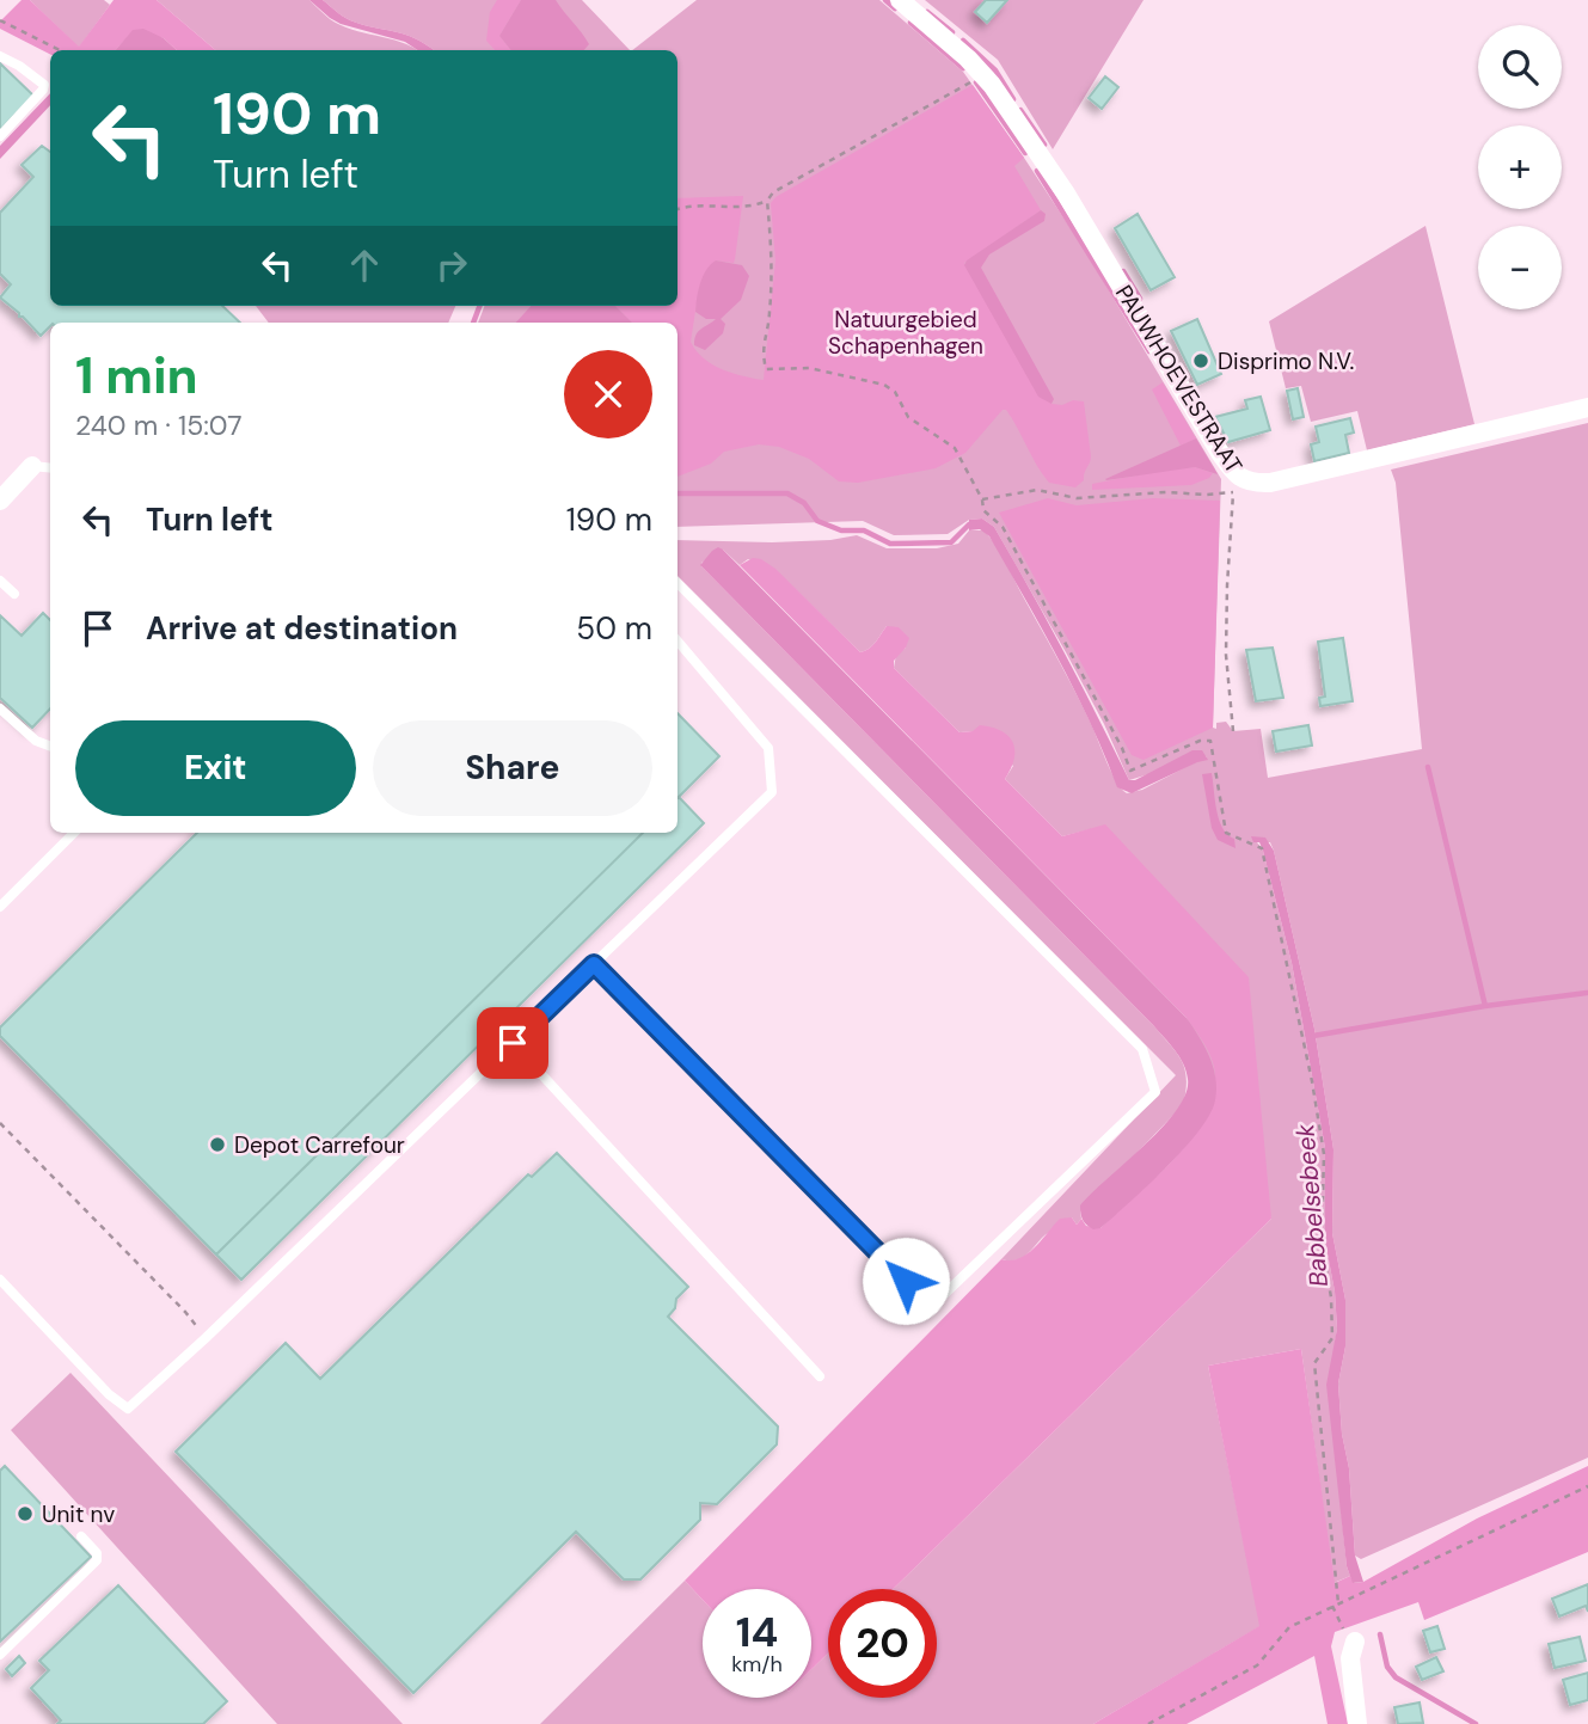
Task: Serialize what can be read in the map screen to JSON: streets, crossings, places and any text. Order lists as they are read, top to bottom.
{
  "streets": {
    "street": ["PAUWHOEVESTRAAT"]
  },
  "water": ["Babbelsebeek"],
  "parks": ["Natuurgebied Schapenhagen"],
  "places": ["Disprimo N.V.", "Depot Carrefour", "Unit nv"],
  "page": {
    "map_buttons": ["+", "−"],
    "turn": ["190 m", "Turn left"],
    "heading": ["1 min", "240 m · 15:07"],
    "list": [
      {
        "name": "Turn left",
        "value": "190 m"
      },
      {
        "name": "Arrive at destination",
        "value": "50 m"
      }
    ],
    "buttons": ["Exit", "Share"],
    "speed": "14 km/h",
    "limit": "20"
  }
}
